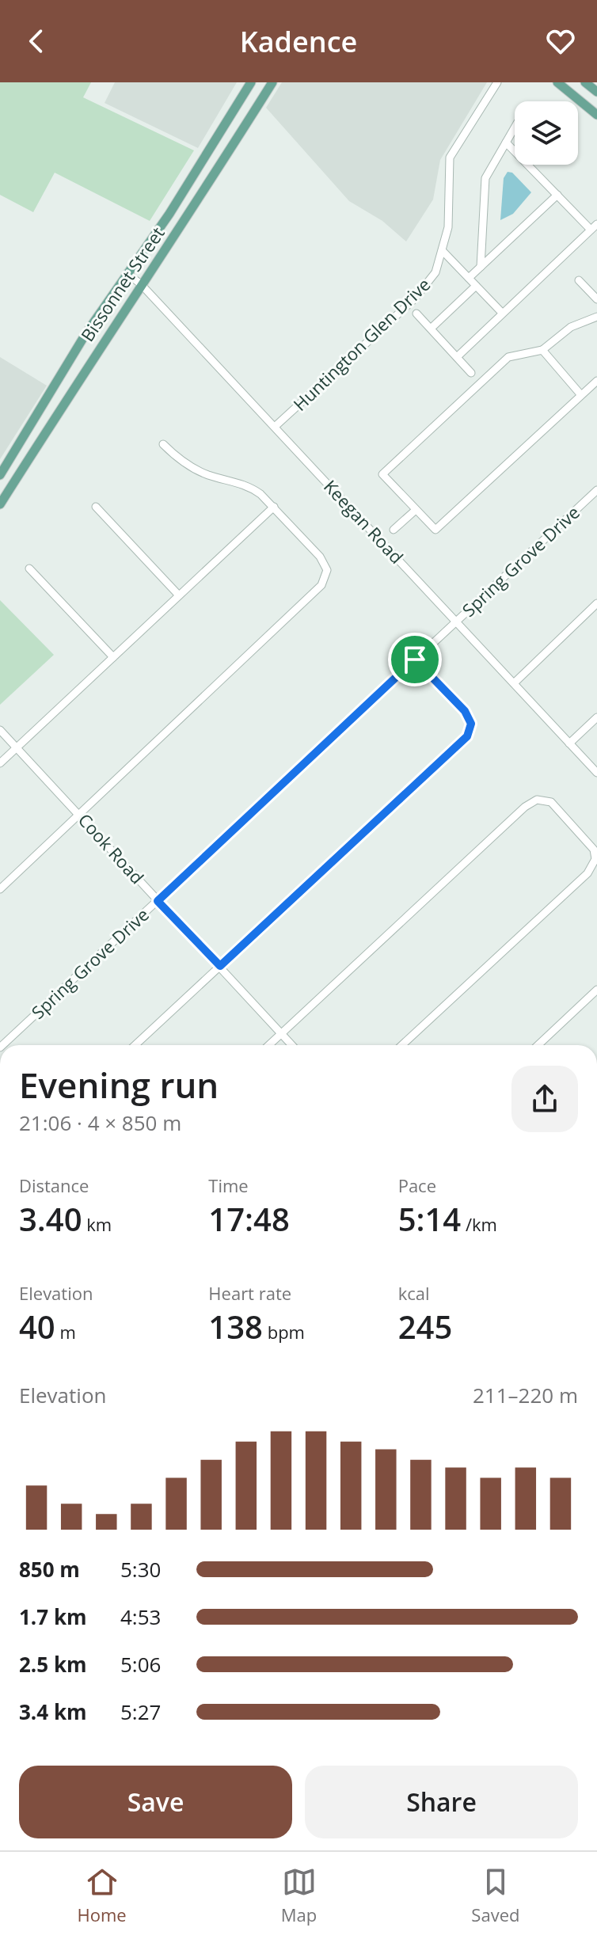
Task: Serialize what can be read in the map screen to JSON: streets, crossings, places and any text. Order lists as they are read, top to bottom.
{
  "streets": {
    "main road": ["Bissonnet Street"],
    "street": [
      "Huntington Glen Drive",
      "Keegan Road",
      "Spring Grove Drive",
      "Cook Road"
    ]
  },
  "crossings": [
    ["Bissonnet Street", "Keegan Road"],
    ["Huntington Glen Drive", "Keegan Road"],
    ["Keegan Road", "Spring Grove Drive"],
    ["Spring Grove Drive", "Cook Road"]
  ],
  "page": {
    "header": "Kadence",
    "heading": ["Evening run", "21:06 · 4 × 850 m"],
    "stats": [
      ["Distance", "3.40 km"],
      ["Time", "17:48"],
      ["Pace", "5:14 /km"],
      ["Elevation", "40 m"],
      ["Heart rate", "138 bpm"],
      ["kcal", "245"]
    ],
    "chart": ["Elevation", "211–220 m"],
    "list": [
      {
        "name": "850 m",
        "note": "5:30"
      },
      {
        "name": "1.7 km",
        "note": "4:53"
      },
      {
        "name": "2.5 km",
        "note": "5:06"
      },
      {
        "name": "3.4 km",
        "note": "5:27"
      }
    ],
    "buttons": ["Save", "Share"],
    "tabs": ["Home", "Map", "Saved"]
  }
}
